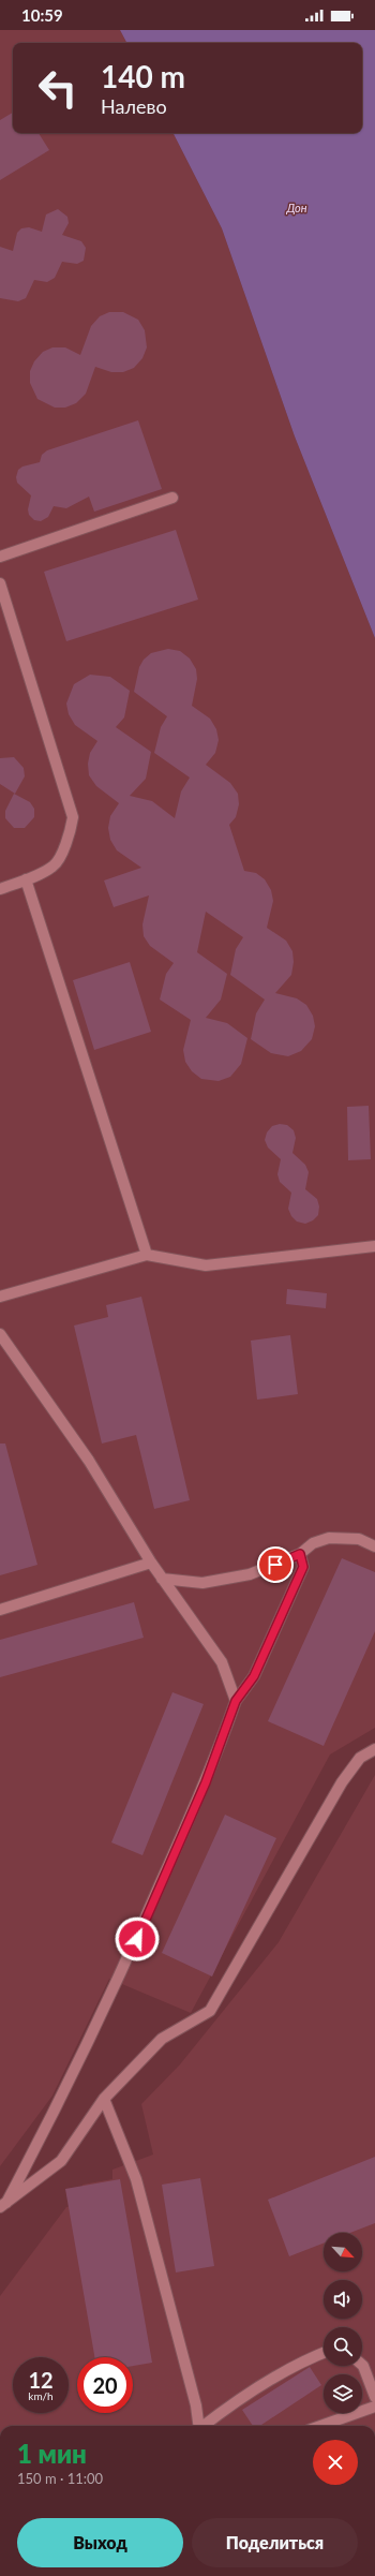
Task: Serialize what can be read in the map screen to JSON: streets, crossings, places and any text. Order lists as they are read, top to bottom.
{
  "water": ["Дон"],
  "north": "bottom right",
  "page": {
    "status": "10:59",
    "turn": ["140 m", "Налево"],
    "speed": "12 km/h",
    "limit": "20",
    "heading": ["1 мин", "150 m · 11:00"],
    "buttons": ["Выход", "Поделиться"]
  }
}
